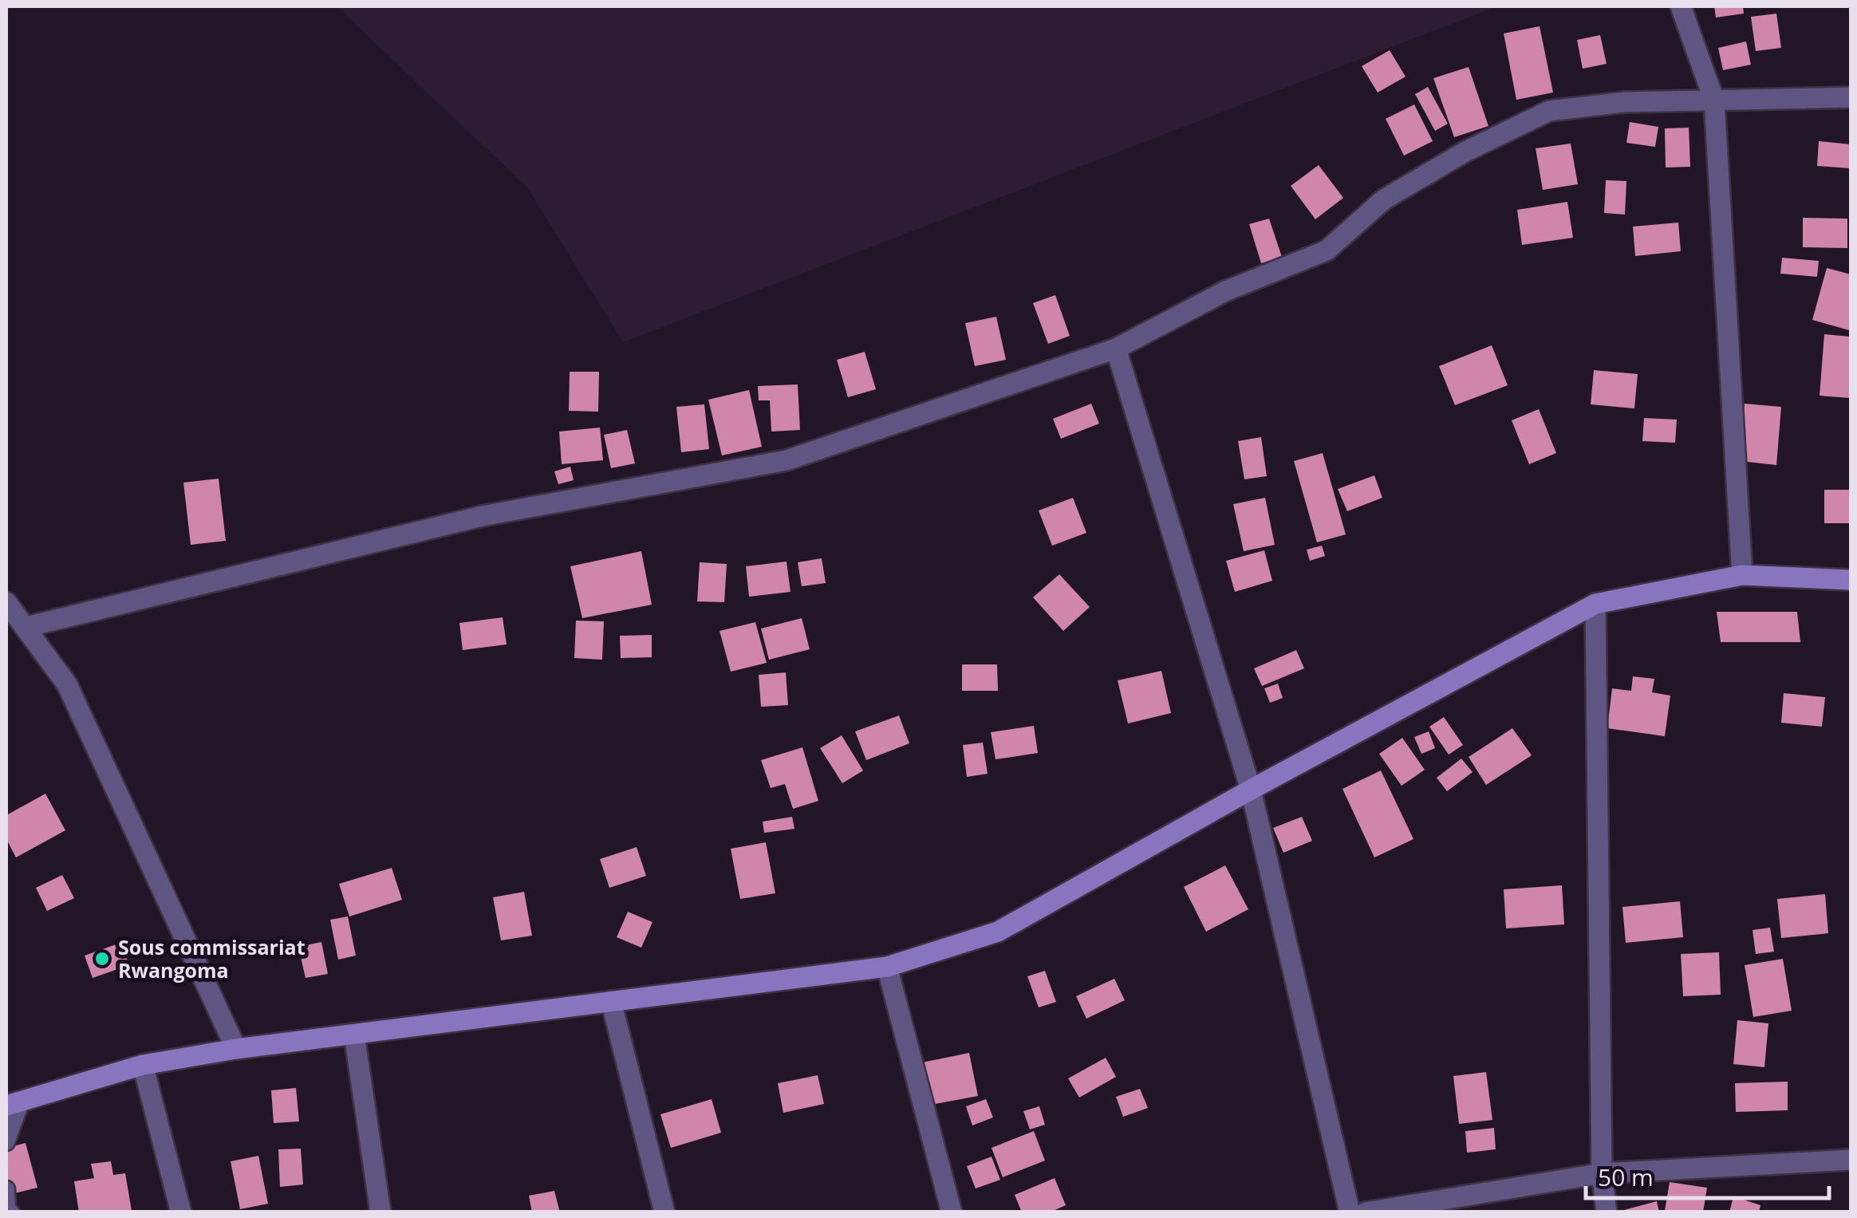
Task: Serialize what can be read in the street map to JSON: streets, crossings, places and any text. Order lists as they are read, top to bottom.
{
  "places": ["Sous commissariat Rwangoma"],
  "scale_bar": "50 m"
}
